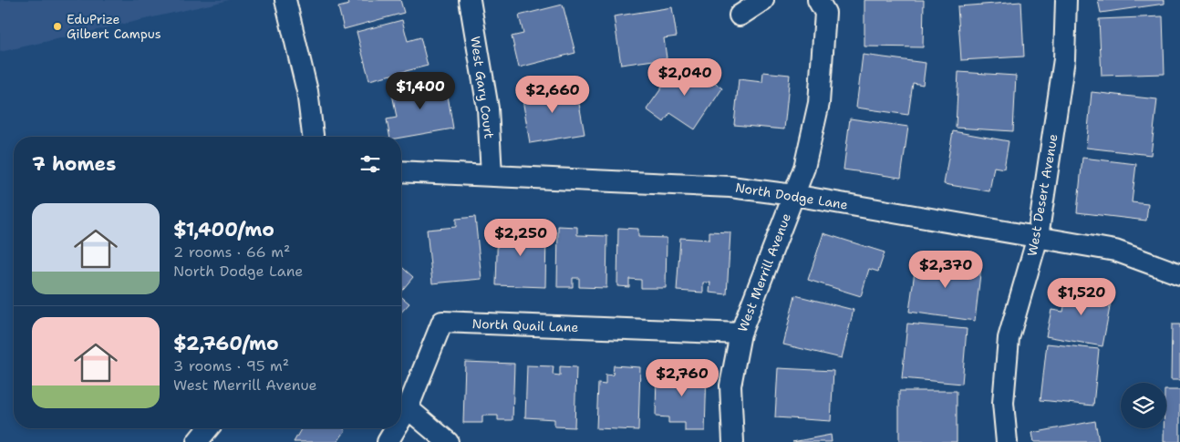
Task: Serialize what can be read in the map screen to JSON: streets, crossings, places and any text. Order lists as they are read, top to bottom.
{
  "streets": {
    "street": [
      "West Gary Court",
      "West Desert Avenue",
      "North Dodge Lane",
      "West Merrill Avenue",
      "North Quail Lane"
    ]
  },
  "crossings": [
    ["West Gary Court", "North Dodge Lane"],
    ["West Desert Avenue", "North Dodge Lane"],
    ["North Dodge Lane", "West Merrill Avenue"],
    ["West Merrill Avenue", "North Quail Lane"]
  ],
  "places": ["EduPrize Gilbert Campus"],
  "page": {
    "price": [
      "$2,040",
      "$1,400",
      "$2,660",
      "$2,250",
      "$2,370",
      "$1,520",
      "$2,760"
    ],
    "heading": "7 homes",
    "list": [
      {
        "name": "$1,400/mo",
        "note": "2 rooms · 66 m² · North Dodge Lane"
      },
      {
        "name": "$2,760/mo",
        "note": "3 rooms · 95 m² · West Merrill Avenue"
      }
    ]
  }
}
